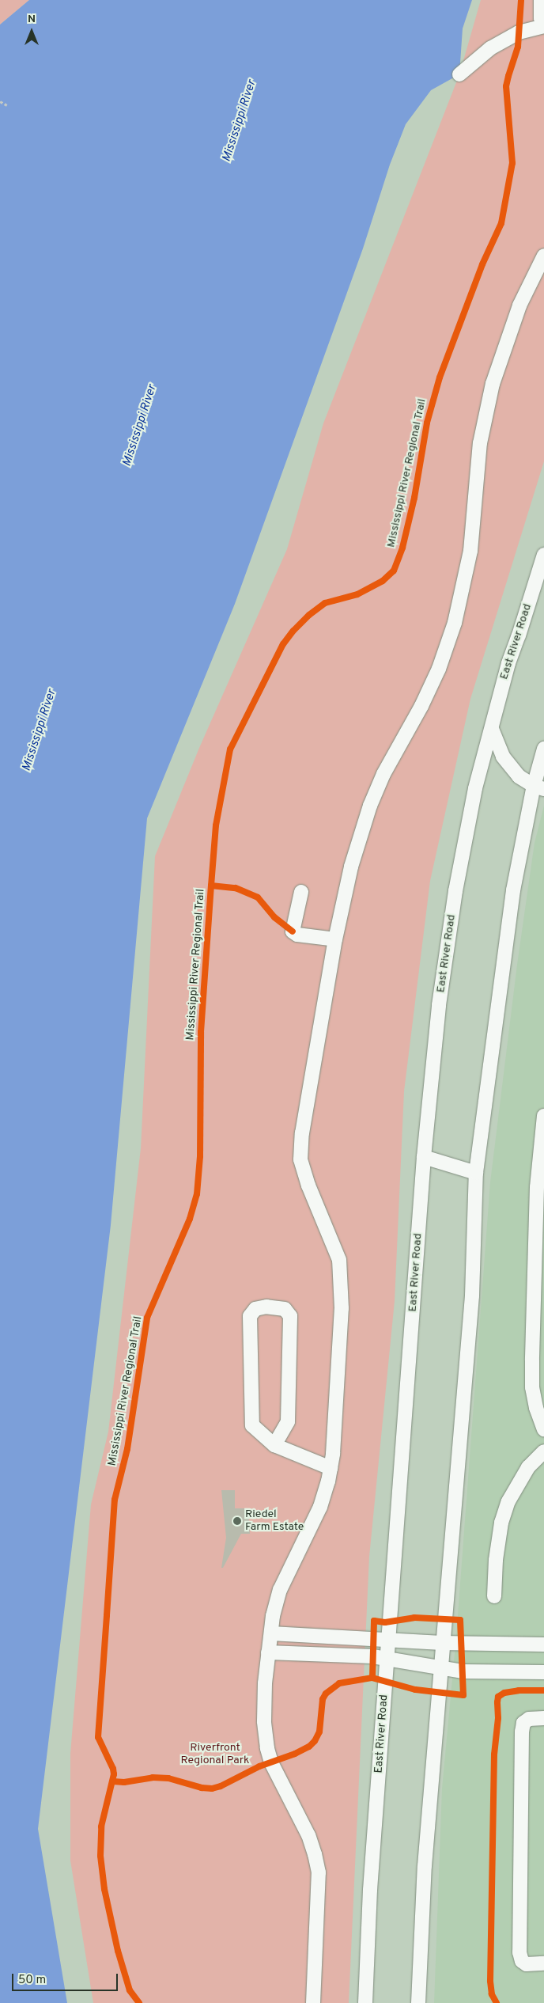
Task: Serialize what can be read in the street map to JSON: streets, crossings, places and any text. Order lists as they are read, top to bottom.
{
  "streets": {
    "street": ["East River Road"],
    "cycle path": ["Mississippi River Regional Trail"]
  },
  "water": ["Mississippi River"],
  "parks": ["Riverfront Regional Park"],
  "places": ["Riedel Farm Estate"],
  "scale_bar": "50 m",
  "north": "top"
}
